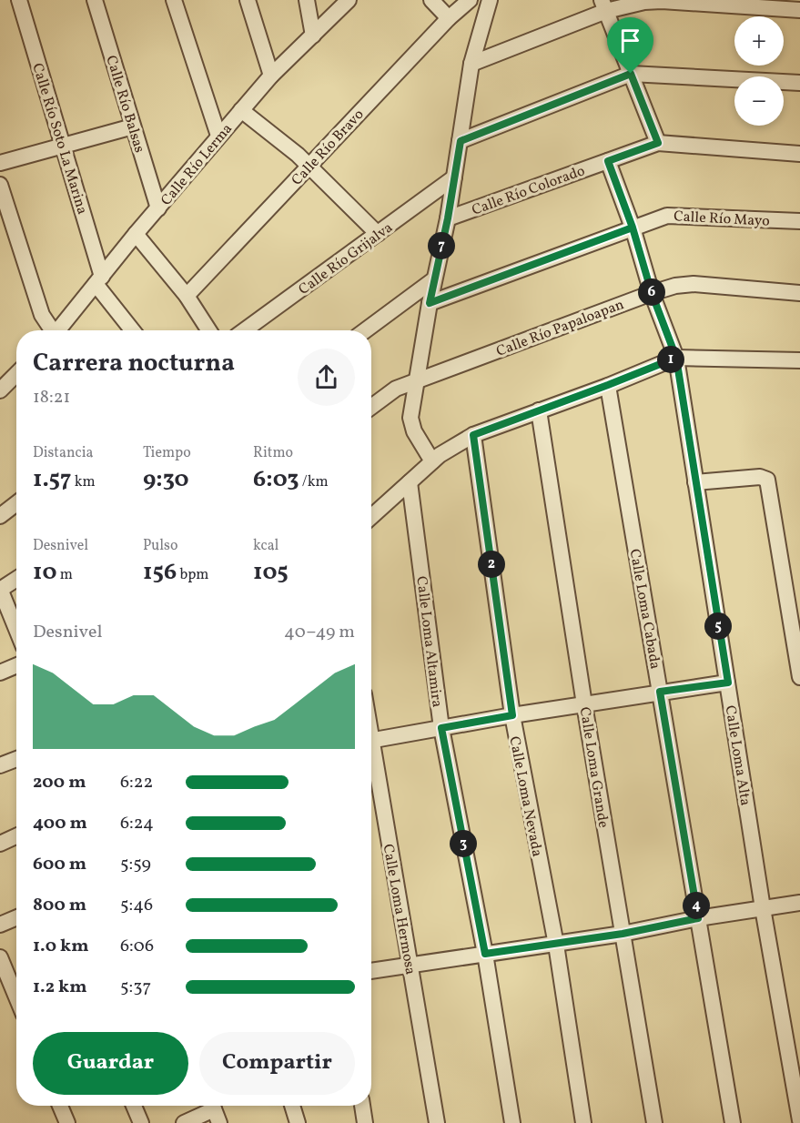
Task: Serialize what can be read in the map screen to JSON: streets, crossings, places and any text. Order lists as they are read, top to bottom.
{
  "streets": {
    "street": [
      "Calle Río Balsas",
      "Calle Río Soto La Marina",
      "Calle Río Bravo",
      "Calle Río Lerma",
      "Calle Río Colorado",
      "Calle Río Mayo",
      "Calle Río Grijalva",
      "Calle Río Papaloapan",
      "Calle Loma Cabada",
      "Calle Loma Altamira",
      "Calle Loma Alta",
      "Calle Loma Grande",
      "Calle Loma Nevada",
      "Calle Loma Hermosa"
    ]
  },
  "crossings": [
    ["Calle Río Balsas", "Calle Río Lerma"],
    ["Calle Río Soto La Marina", "Calle Río Lerma"],
    ["Calle Río Colorado", "Calle Loma Alta"],
    ["Calle Río Mayo", "Calle Loma Alta"],
    ["Calle Río Papaloapan", "Calle Loma Alta"]
  ],
  "page": {
    "map_buttons": ["+", "−"],
    "pins": [
      "7",
      "6",
      "1",
      "2",
      "5",
      "3",
      "4"
    ],
    "heading": ["Carrera nocturna", "18:21"],
    "stats": [
      ["Distancia", "1.57 km"],
      ["Tiempo", "9:30"],
      ["Ritmo", "6:03 /km"],
      ["Desnivel", "10 m"],
      ["Pulso", "156 bpm"],
      ["kcal", "105"]
    ],
    "chart": ["Desnivel", "40–49 m"],
    "list": [
      {
        "name": "200 m",
        "note": "6:22"
      },
      {
        "name": "400 m",
        "note": "6:24"
      },
      {
        "name": "600 m",
        "note": "5:59"
      },
      {
        "name": "800 m",
        "note": "5:46"
      },
      {
        "name": "1.0 km",
        "note": "6:06"
      },
      {
        "name": "1.2 km",
        "note": "5:37"
      }
    ],
    "buttons": ["Guardar", "Compartir"]
  }
}
